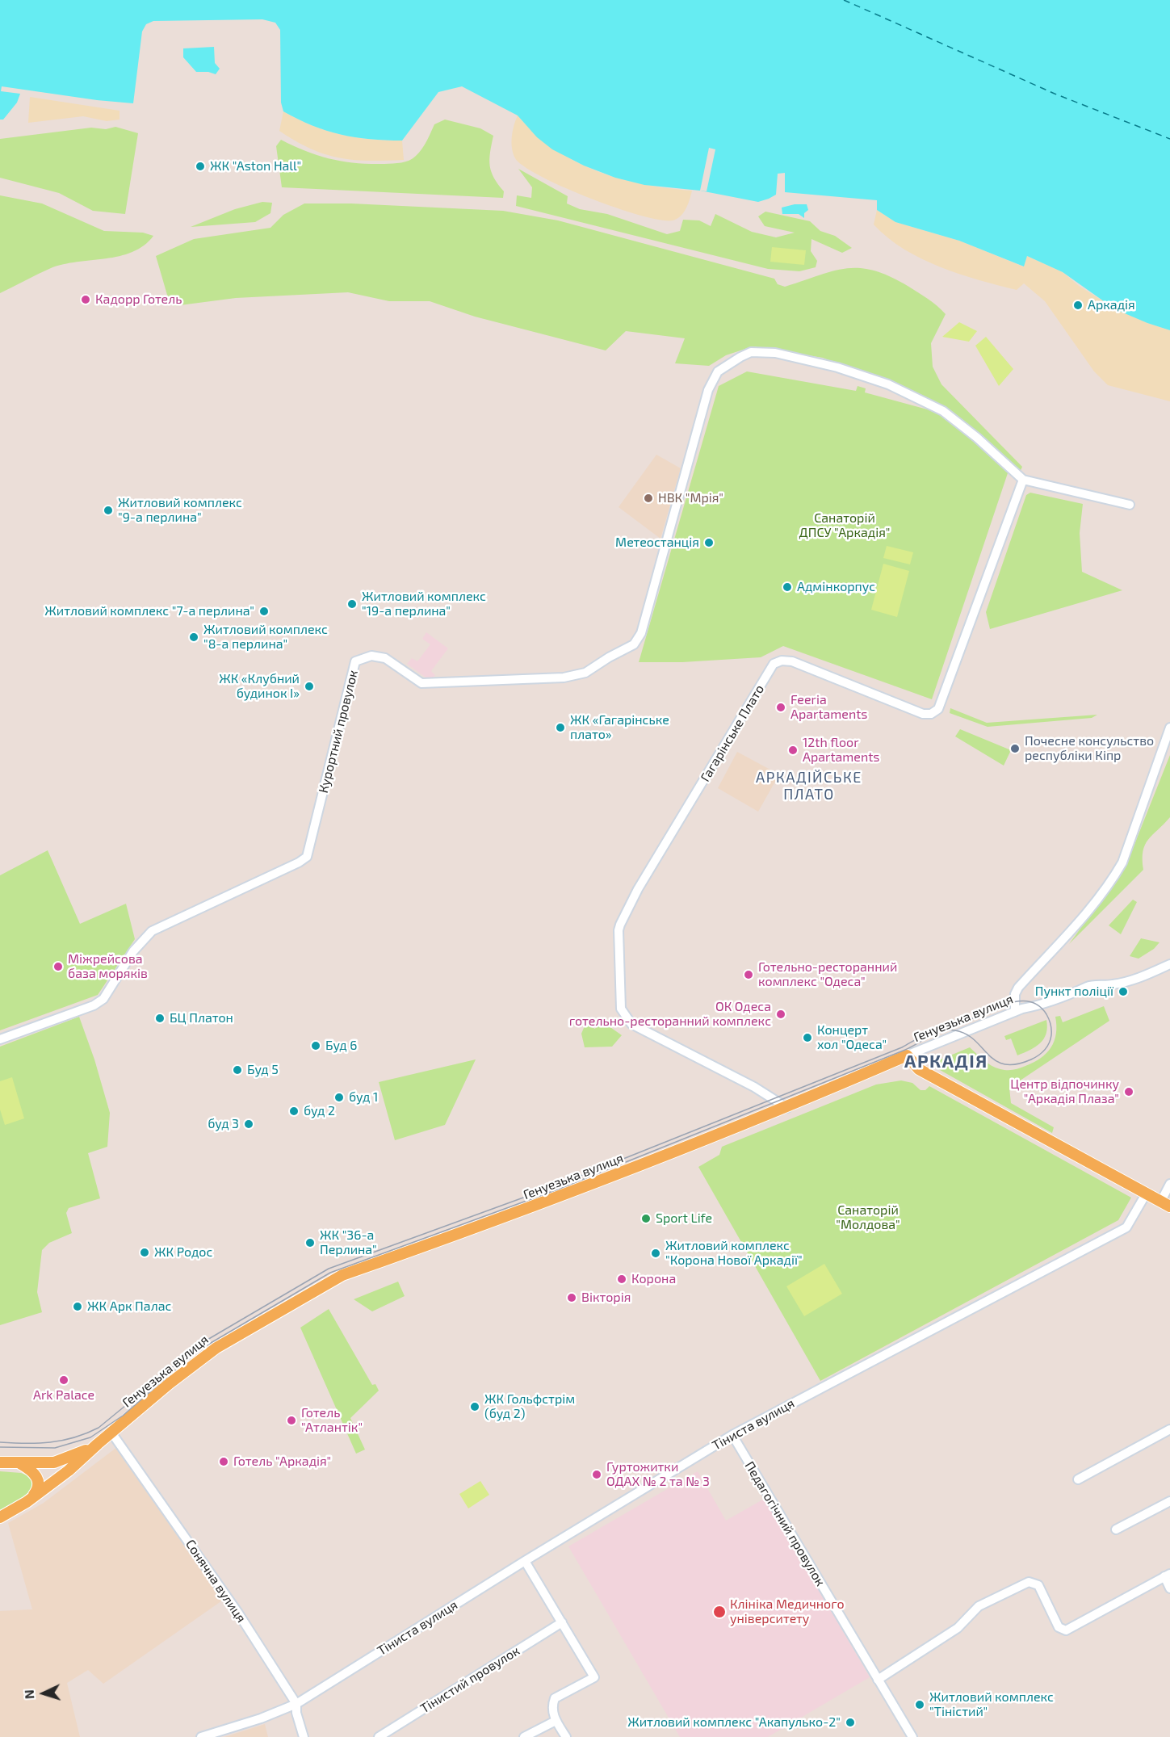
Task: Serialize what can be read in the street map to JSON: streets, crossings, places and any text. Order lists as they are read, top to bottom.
{
  "streets": {
    "main road": ["Генуезька вулиця"],
    "street": [
      "Курортний провулок",
      "Гагарінське Плато",
      "Тіниста вулиця",
      "Педагогічний провулок",
      "Сонячна вулиця",
      "Тінистий провулок"
    ]
  },
  "crossings": [
    ["Курортний провулок", "Гагарінське Плато"],
    ["Гагарінське Плато", "Генуезька вулиця"],
    ["Генуезька вулиця", "Сонячна вулиця"],
    ["Тіниста вулиця", "Педагогічний провулок"],
    ["Тіниста вулиця", "Сонячна вулиця"]
  ],
  "districts": ["АРКАДІЙСЬКЕ ПЛАТО", "АРКАДІЯ"],
  "parks": ["Санаторій ДПСУ \"Аркадія\"", "Санаторій \"Молдова\""],
  "places": [
    "ЖК \"Aston Hall\"",
    "Кадорр Готель",
    "Аркадія",
    "НВК \"Мрія\"",
    "Житловий комплекс \"9-а перлина\"",
    "Метеостанція",
    "Адмінкорпус",
    "Житловий комплекс \"19-а перлина\"",
    "Житловий комплекс \"7-а перлина\"",
    "Житловий комплекс \"8-а перлина\"",
    "ЖК «Клубний будинок I»",
    "Feeria Apartaments",
    "ЖК «Гагарінське плато»",
    "Почесне консульство республіки Кіпр",
    "12th floor Apartaments",
    "Міжрейсова база моряків",
    "Готельно-ресторанний комплекс \"Одеса\"",
    "Пункт поліції",
    "ОК Одеса готельно-ресторанний комплекс",
    "БЦ Платон",
    "Концерт хол \"Одеса\"",
    "Буд 6",
    "Буд 5",
    "Центр відпочинку \"Аркадія Плаза\"",
    "буд 1",
    "буд 2",
    "буд 3",
    "Sport Life",
    "ЖК \"36-а Перлина\"",
    "ЖК Родос",
    "Житловий комплекс \"Корона Нової Аркадії\"",
    "Корона",
    "Вікторія",
    "ЖК Арк Палас",
    "Ark Palace",
    "ЖК Гольфстрім (буд 2)",
    "Готель \"Атлантік\"",
    "Готель \"Аркадія\"",
    "Гуртожитки ОДАХ № 2 та № 3",
    "Клініка Медичного університету",
    "Житловий комплекс \"Тіністий\"",
    "Житловий комплекс \"Акапулько-2\""
  ],
  "north": "left"
}
